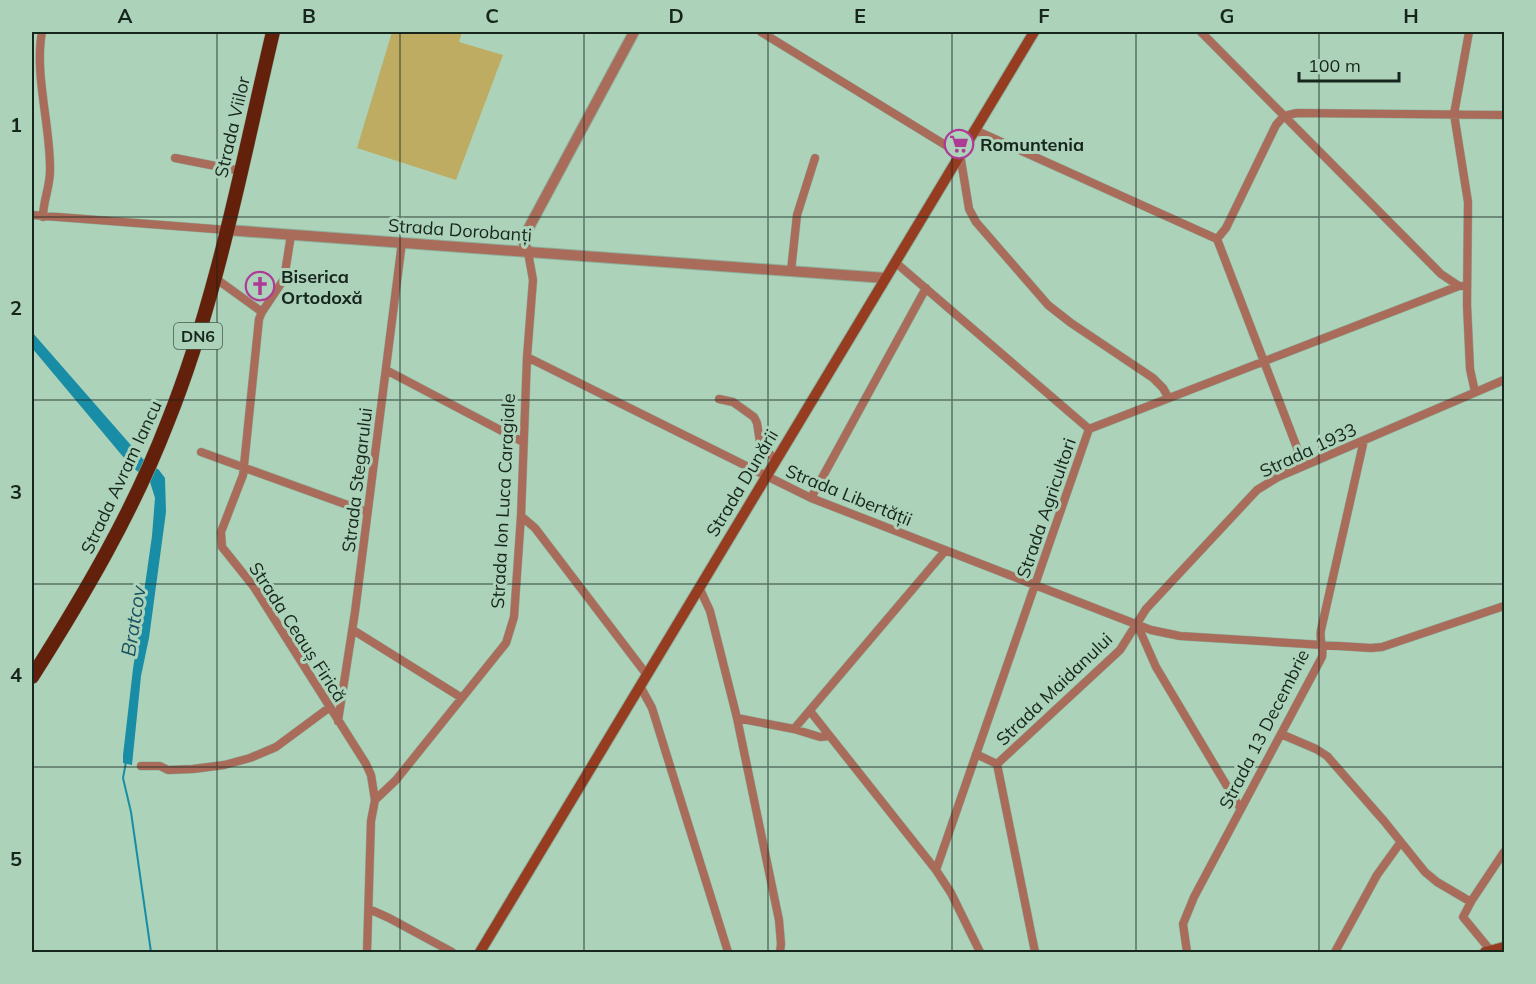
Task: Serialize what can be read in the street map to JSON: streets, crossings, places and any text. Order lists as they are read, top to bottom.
{
  "streets": {
    "highway": ["Strada Viilor", "DN6", "Strada Avram Iancu"],
    "main road": ["Strada Dunării"],
    "street": [
      "Strada Dorobanți",
      "Strada 1933",
      "Strada Stegarului",
      "Strada Libertății",
      "Strada Ion Luca Caragiale",
      "Strada Agricultori",
      "Strada Ceauș Firică",
      "Strada Maidanului",
      "Strada 13 Decembrie"
    ]
  },
  "crossings": [
    ["Strada Viilor", "Strada Dorobanți"],
    ["Strada Viilor", "Strada Avram Iancu"],
    ["Strada Dorobanți", "Strada Avram Iancu"],
    ["Strada Dorobanți", "Strada Stegarului"],
    ["Strada Dorobanți", "Strada Dunării"],
    ["Strada Dorobanți", "Strada Ion Luca Caragiale"],
    ["Strada Dorobanți", "Strada Ceauș Firică"],
    ["Strada 1933", "Strada Libertății"],
    ["Strada 1933", "Strada Maidanului"],
    ["Strada 1933", "Strada 13 Decembrie"],
    ["Strada Stegarului", "Strada Ceauș Firică"],
    ["Strada Dunării", "Strada Libertății"],
    ["Strada Libertății", "Strada Ion Luca Caragiale"],
    ["Strada Libertății", "Strada Agricultori"],
    ["Strada Libertății", "Strada Maidanului"],
    ["Strada Libertății", "Strada 13 Decembrie"],
    ["Strada Ion Luca Caragiale", "Strada Ceauș Firică"]
  ],
  "water": ["Bratcov"],
  "places": {
    "supermarket": ["Romuntenia"],
    "church": ["Biserica Ortodoxă"]
  },
  "scale_bar": "100 m",
  "grid": {
    "columns": [
      "A",
      "B",
      "C",
      "D",
      "E",
      "F",
      "G",
      "H"
    ],
    "rows": [
      "1",
      "2",
      "3",
      "4",
      "5"
    ]
  }
}
